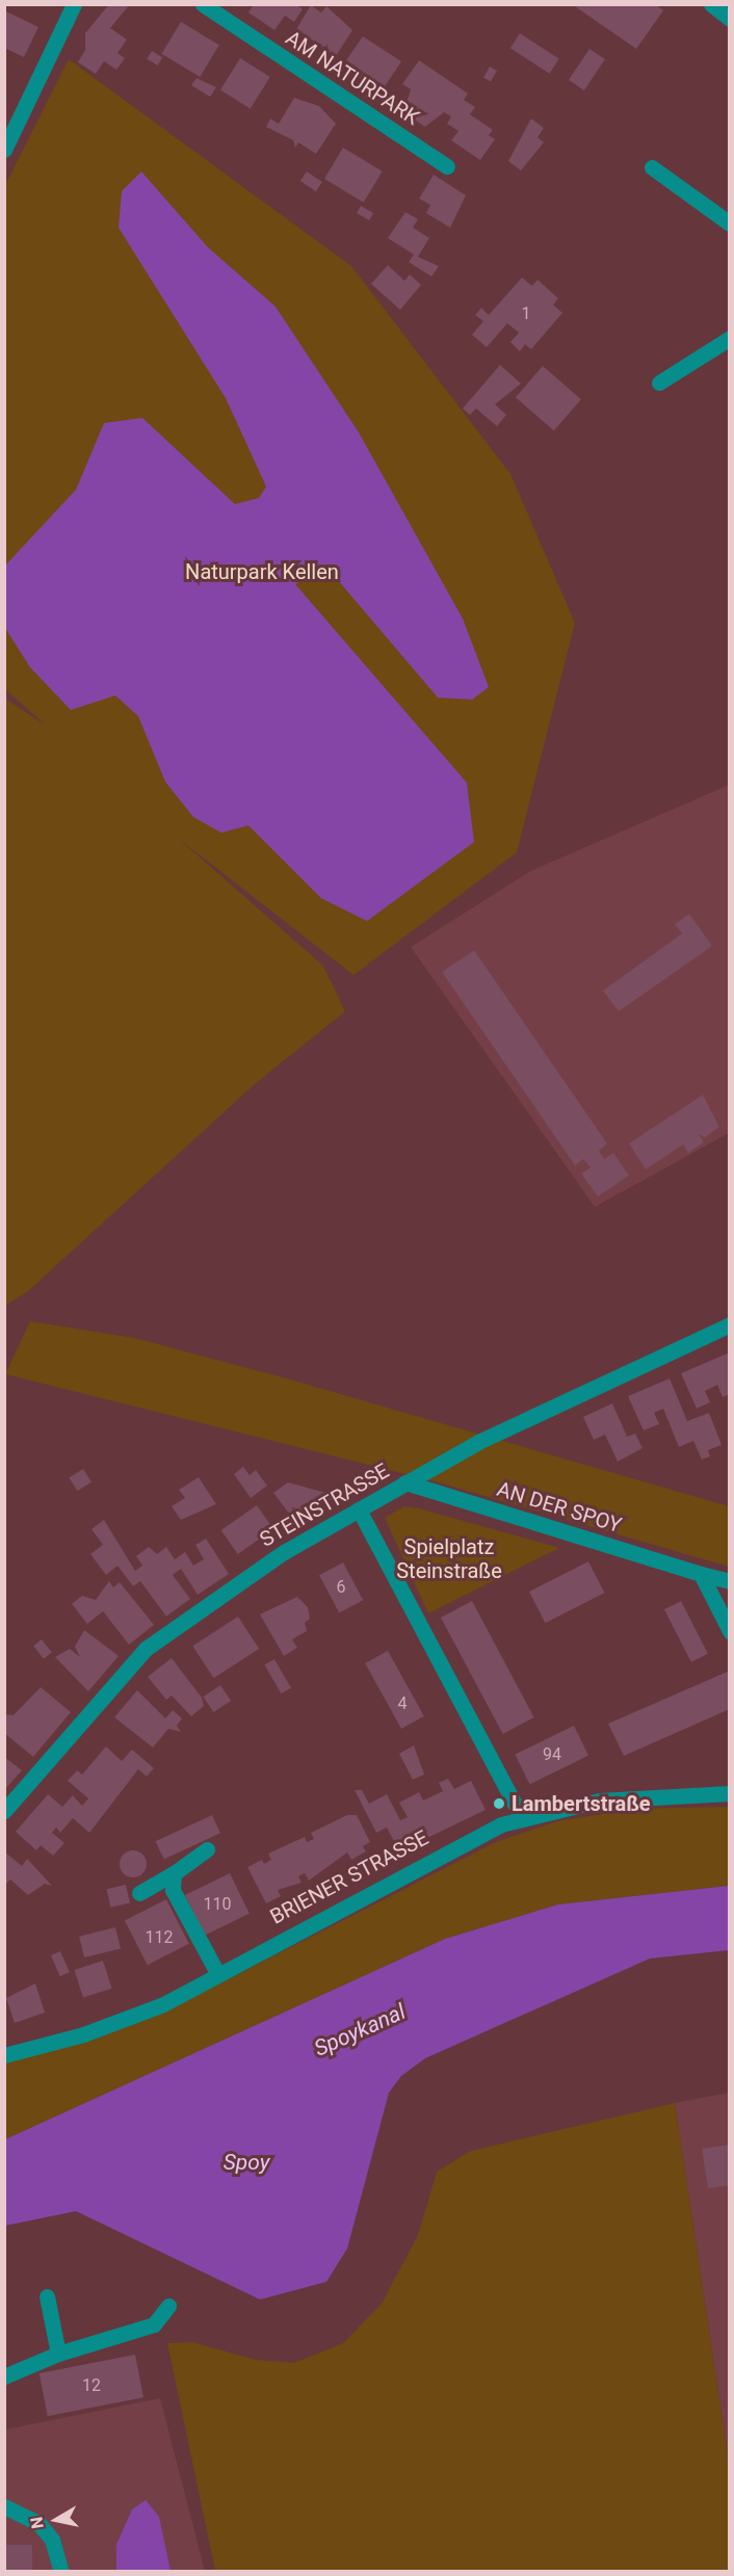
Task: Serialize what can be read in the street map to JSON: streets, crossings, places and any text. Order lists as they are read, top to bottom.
{
  "streets": {
    "street": [
      "AM NATURPARK",
      "STEINSTRASSE",
      "AN DER SPOY",
      "BRIENER STRASSE"
    ]
  },
  "crossings": [
    ["STEINSTRASSE", "AN DER SPOY"]
  ],
  "water": ["Spoykanal", "Spoy"],
  "parks": ["Naturpark Kellen", "Spielplatz Steinstraße"],
  "places": ["Lambertstraße"],
  "house_numbers": [
    "1",
    "6",
    "4",
    "94",
    "110",
    "112",
    "12"
  ],
  "north": "left"
}
